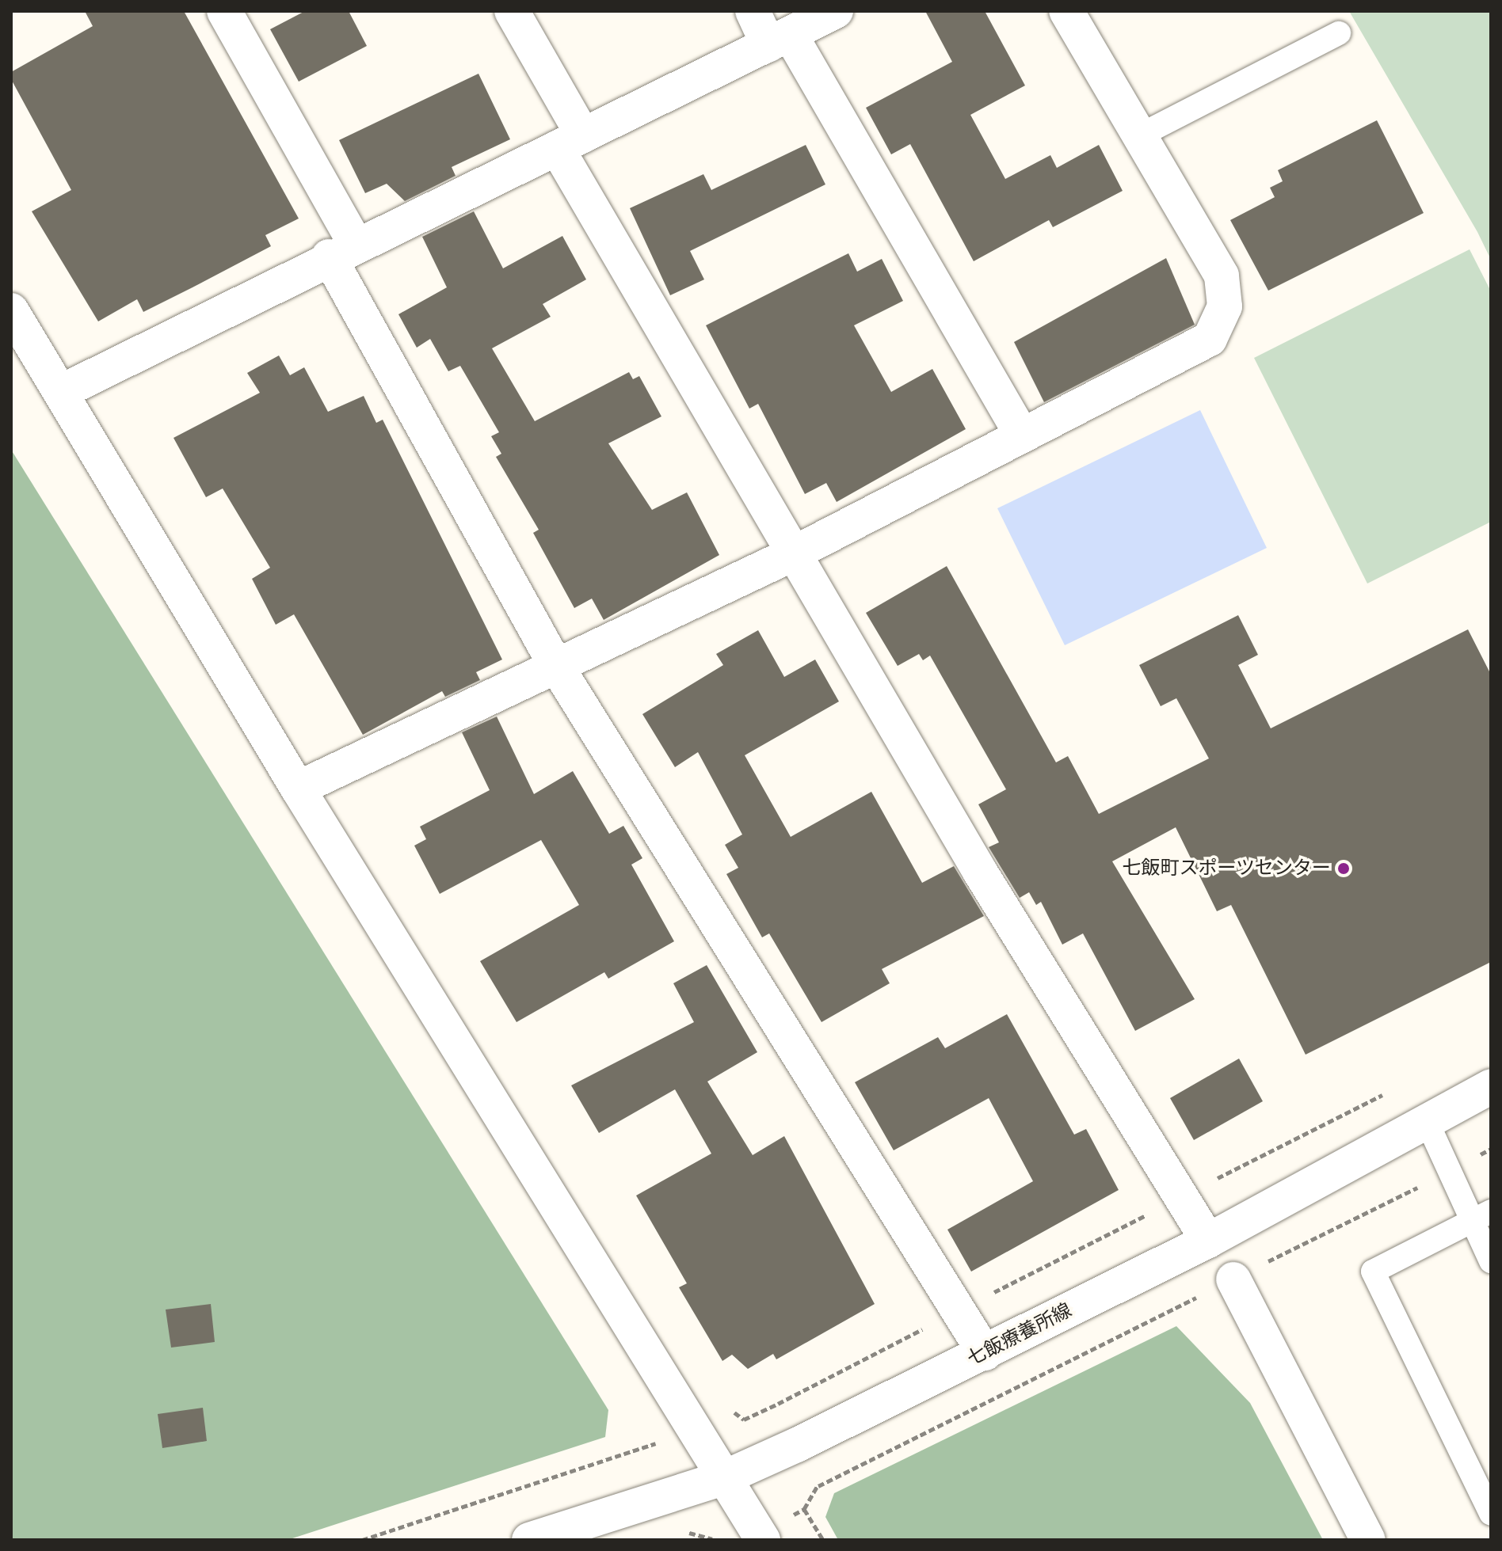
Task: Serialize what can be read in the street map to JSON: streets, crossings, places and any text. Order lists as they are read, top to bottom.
{
  "streets": {
    "street": ["七飯療養所線"]
  },
  "places": ["七飯町スポーツセンター"]
}
